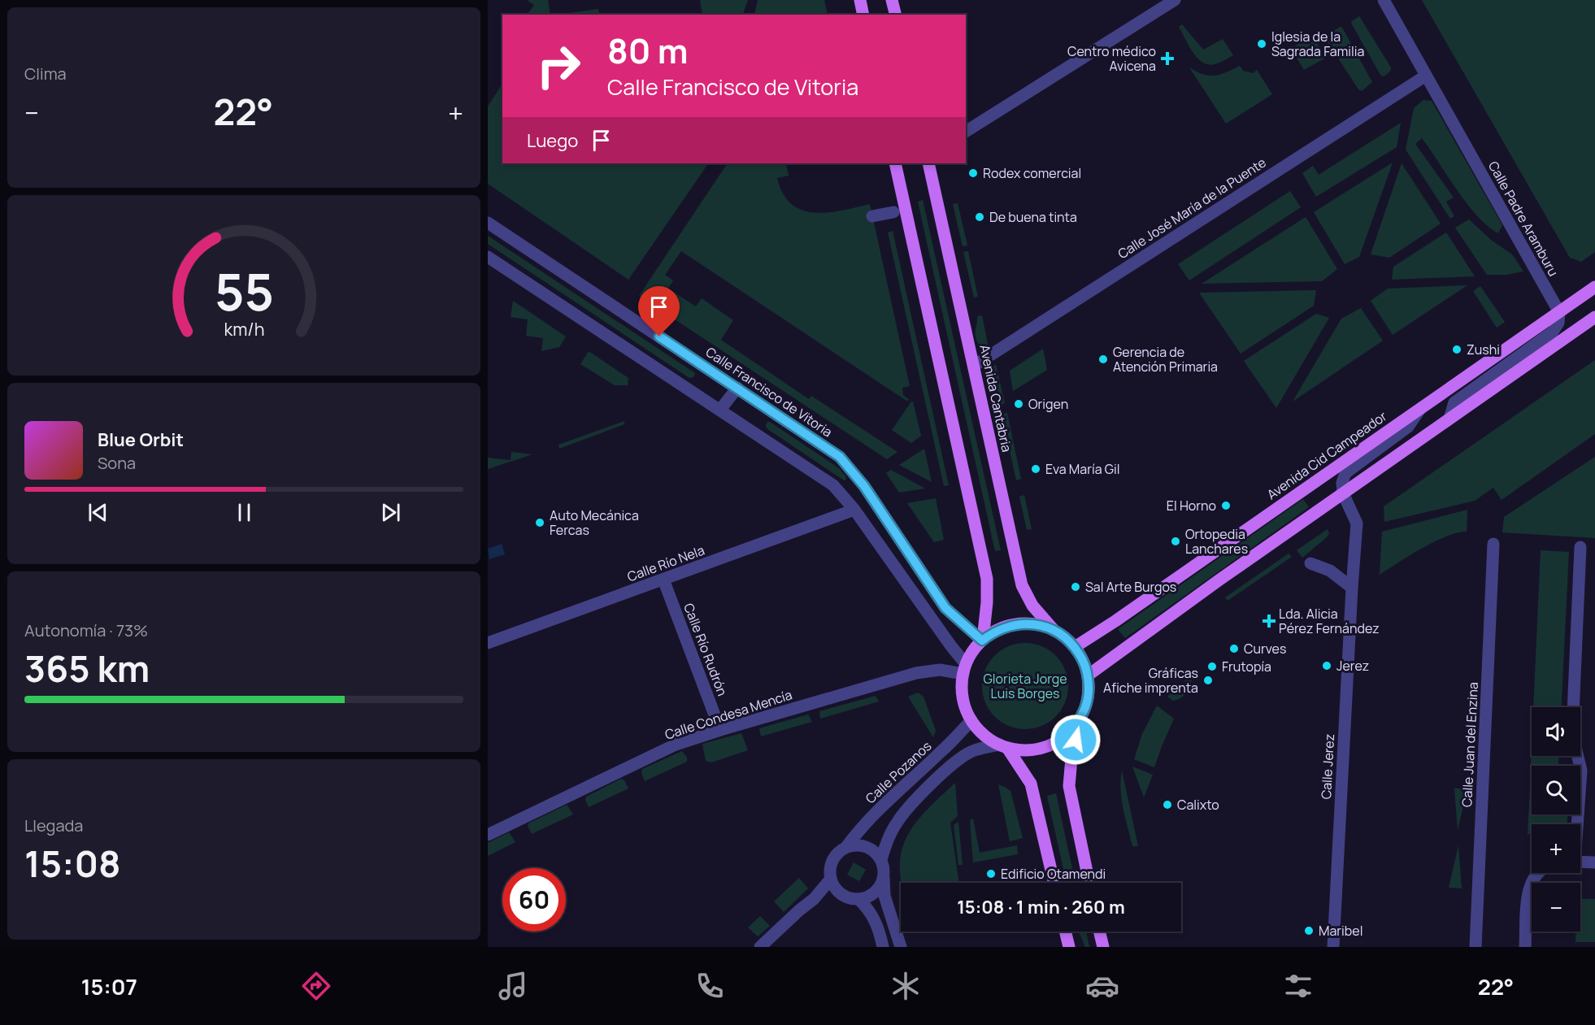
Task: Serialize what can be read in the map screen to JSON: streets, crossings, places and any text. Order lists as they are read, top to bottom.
{
  "streets": {
    "main road": ["Avenida Cantabria", "Avenida Cid Campeador"],
    "street": [
      "Calle José María de la Puente",
      "Calle Padre Aramburu",
      "Calle Francisco de Vitoria",
      "Calle Río Nela",
      "Calle Río Rudrón",
      "Calle Condesa Mencía",
      "Calle Juan del Enzina",
      "Calle Jerez",
      "Calle Pozanos"
    ]
  },
  "crossings": [
    ["Calle José María de la Puente", "Calle Padre Aramburu"],
    ["Calle José María de la Puente", "Avenida Cantabria"],
    ["Calle Padre Aramburu", "Avenida Cid Campeador"],
    ["Calle Francisco de Vitoria", "Avenida Cantabria"],
    ["Calle Francisco de Vitoria", "Avenida Cid Campeador"],
    ["Calle Francisco de Vitoria", "Calle Condesa Mencía"],
    ["Calle Francisco de Vitoria", "Calle Pozanos"],
    ["Avenida Cantabria", "Avenida Cid Campeador"],
    ["Avenida Cantabria", "Calle Condesa Mencía"],
    ["Avenida Cantabria", "Calle Pozanos"],
    ["Avenida Cid Campeador", "Calle Condesa Mencía"],
    ["Avenida Cid Campeador", "Calle Pozanos"],
    ["Calle Río Nela", "Calle Río Rudrón"],
    ["Calle Río Rudrón", "Calle Condesa Mencía"],
    ["Calle Condesa Mencía", "Calle Pozanos"]
  ],
  "parks": ["Glorieta Jorge Luis Borges"],
  "places": {
    "other": [
      "Iglesia de la Sagrada Familia",
      "Rodex comercial",
      "De buena tinta",
      "Zushi",
      "Gerencia de Atención Primaria",
      "Origen",
      "Eva María Gil",
      "El Horno",
      "Auto Mecánica Fercas",
      "Ortopedia Lanchares",
      "Sal Arte Burgos",
      "Curves",
      "Jerez",
      "Frutopía",
      "Gráficas Afiche imprenta",
      "Calixto",
      "Edificio Otamendi",
      "Maribel"
    ],
    "health": ["Centro médico Avicena", "Lda. Alicia Pérez Fernández"]
  },
  "page": {
    "tile": [
      "Clima",
      ["Autonomía · 73%", "365 km"],
      ["Llegada", "15:08"]
    ],
    "turn": ["80 m", "Calle Francisco de Vitoria"],
    "heat": ["−", "22°", "+"],
    "then": "Luego",
    "song": ["Blue Orbit", "Sona"],
    "map_buttons": ["+", "−"],
    "limit": "60",
    "trip": "15:08 · 1 min · 260 m",
    "tabs": ["15:07", "22°"],
    "gauge": ["55", "km/h"]
  }
}
